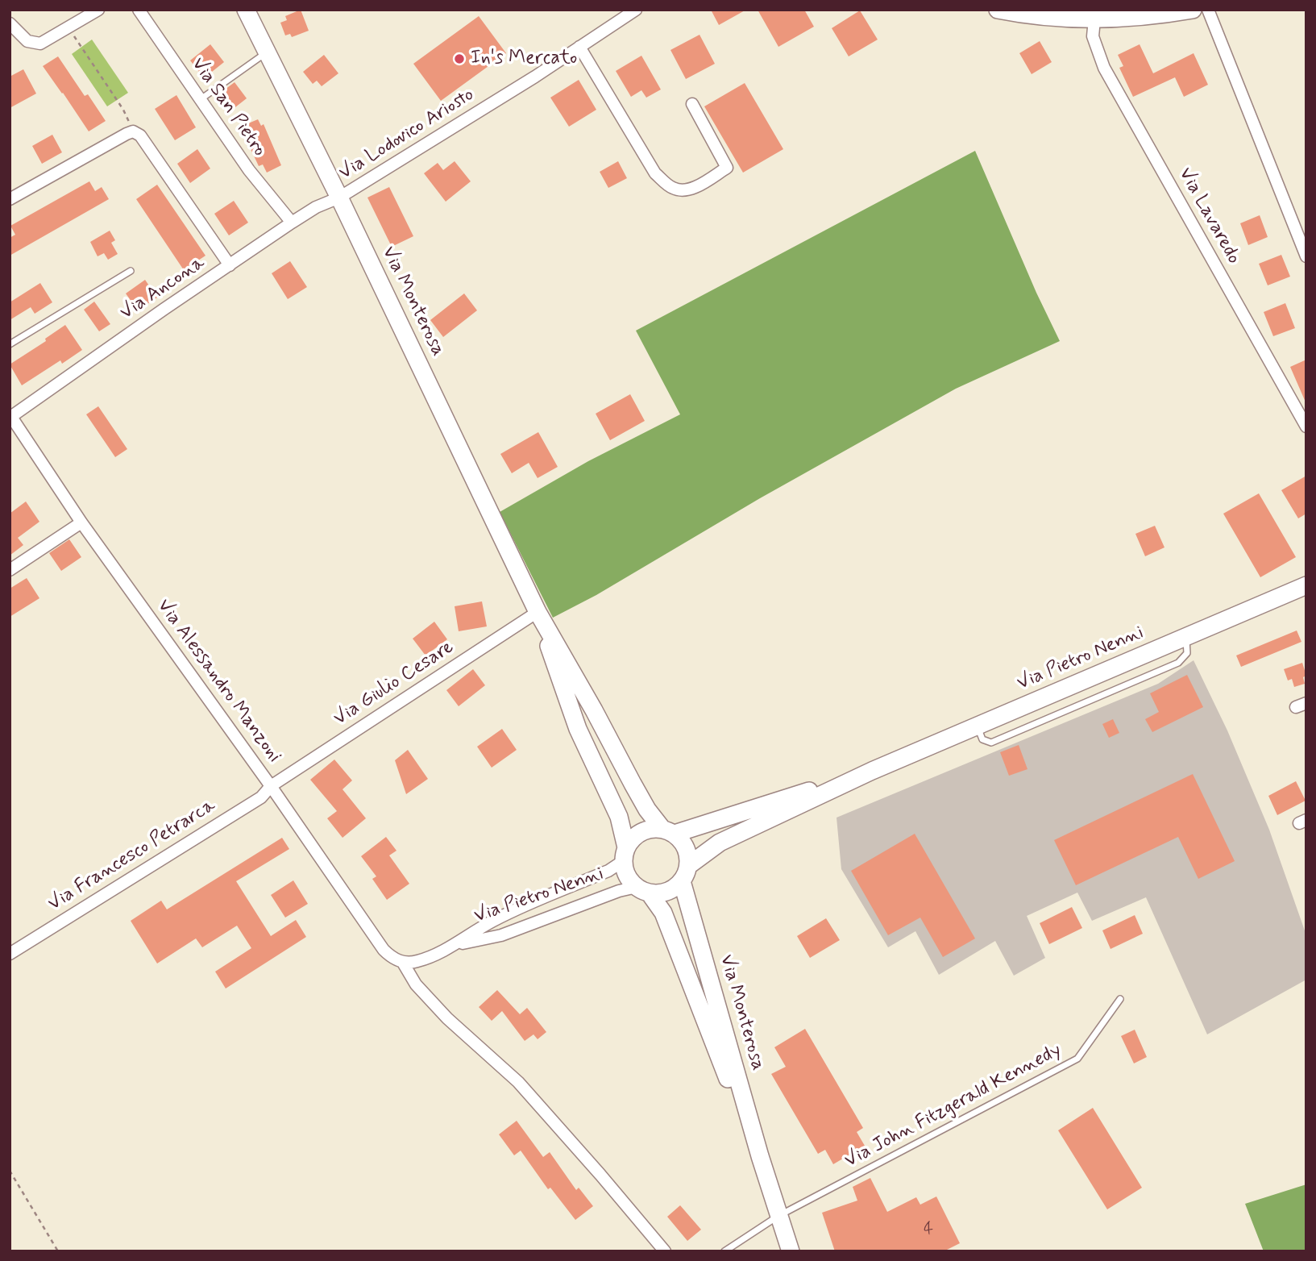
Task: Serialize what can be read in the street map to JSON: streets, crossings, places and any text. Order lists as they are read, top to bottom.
{
  "streets": {
    "main road": ["Via Monterosa", "Via Pietro Nenni"],
    "street": [
      "Via San Pietro",
      "Via Lodovico Ariosto",
      "Via Lavaredo",
      "Via Ancona",
      "Via Alessandro Manzoni",
      "Via Giulio Cesare",
      "Via Francesco Petrarca"
    ],
    "lane": ["Via John Fitzgerald Kennedy"]
  },
  "crossings": [
    ["Via San Pietro", "Via Ancona"],
    ["Via Lodovico Ariosto", "Via Ancona"],
    ["Via Lodovico Ariosto", "Via Monterosa"],
    ["Via Ancona", "Via Monterosa"],
    ["Via Ancona", "Via Alessandro Manzoni"],
    ["Via Monterosa", "Via Pietro Nenni"],
    ["Via Monterosa", "Via Giulio Cesare"],
    ["Via Monterosa", "Via John Fitzgerald Kennedy"],
    ["Via Pietro Nenni", "Via Alessandro Manzoni"],
    ["Via Alessandro Manzoni", "Via Giulio Cesare"],
    ["Via Alessandro Manzoni", "Via Francesco Petrarca"],
    ["Via Giulio Cesare", "Via Francesco Petrarca"]
  ],
  "places": ["In's Mercato"],
  "house_numbers": ["4"]
}
